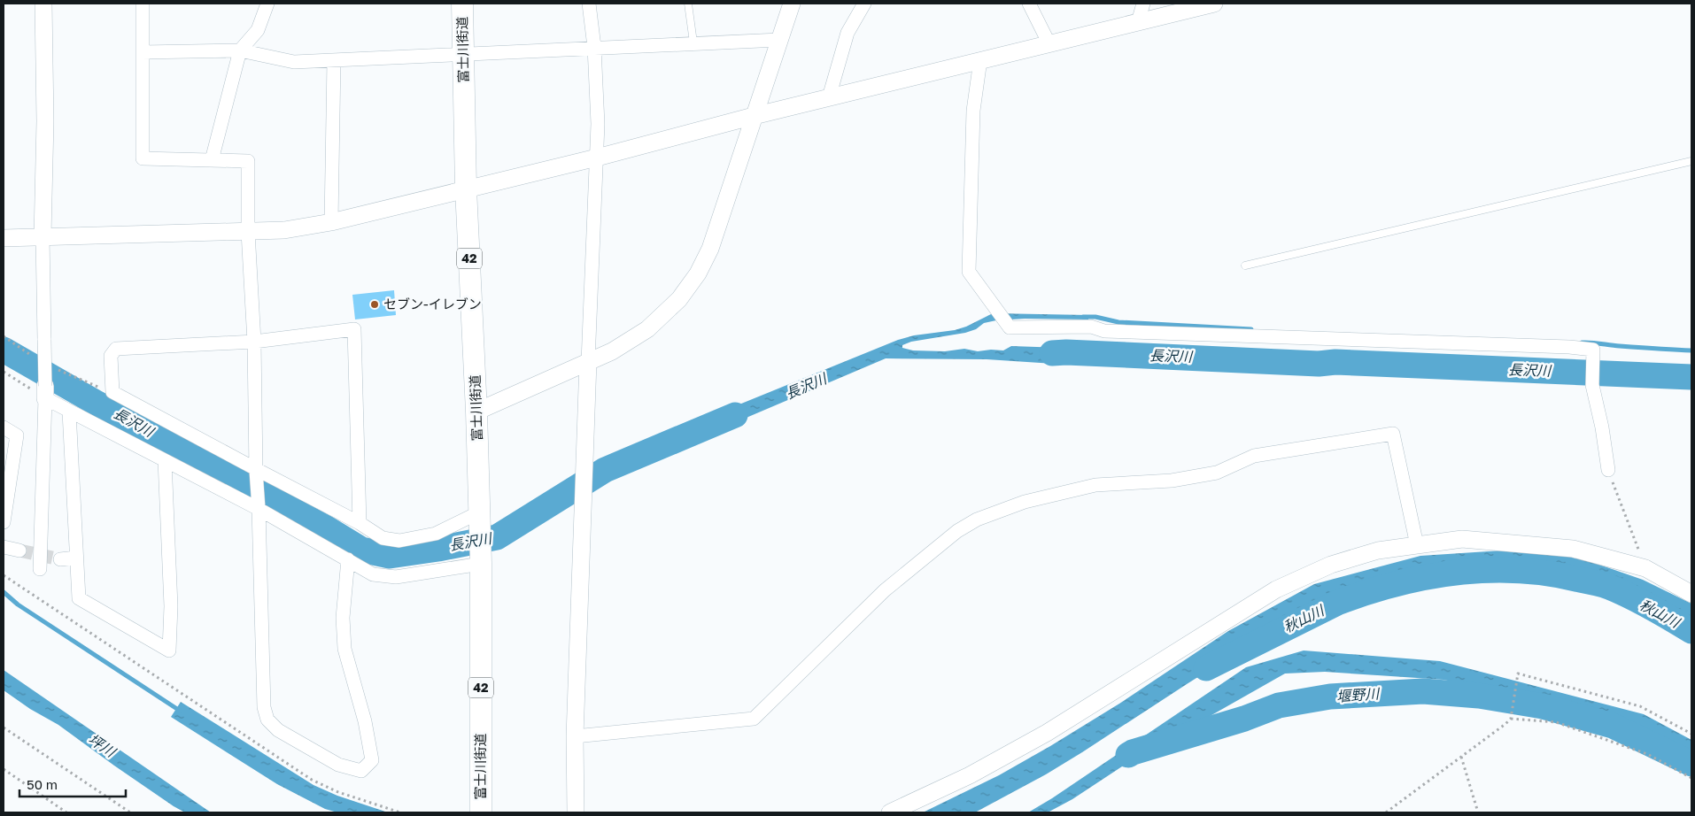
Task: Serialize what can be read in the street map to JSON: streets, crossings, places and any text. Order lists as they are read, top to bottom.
{
  "streets": {
    "main road": ["富士川街道", "42"]
  },
  "water": [
    "長沢川",
    "秋山川",
    "堰野川",
    "坪川"
  ],
  "places": ["セブン-イレブン"],
  "scale_bar": "50 m"
}
